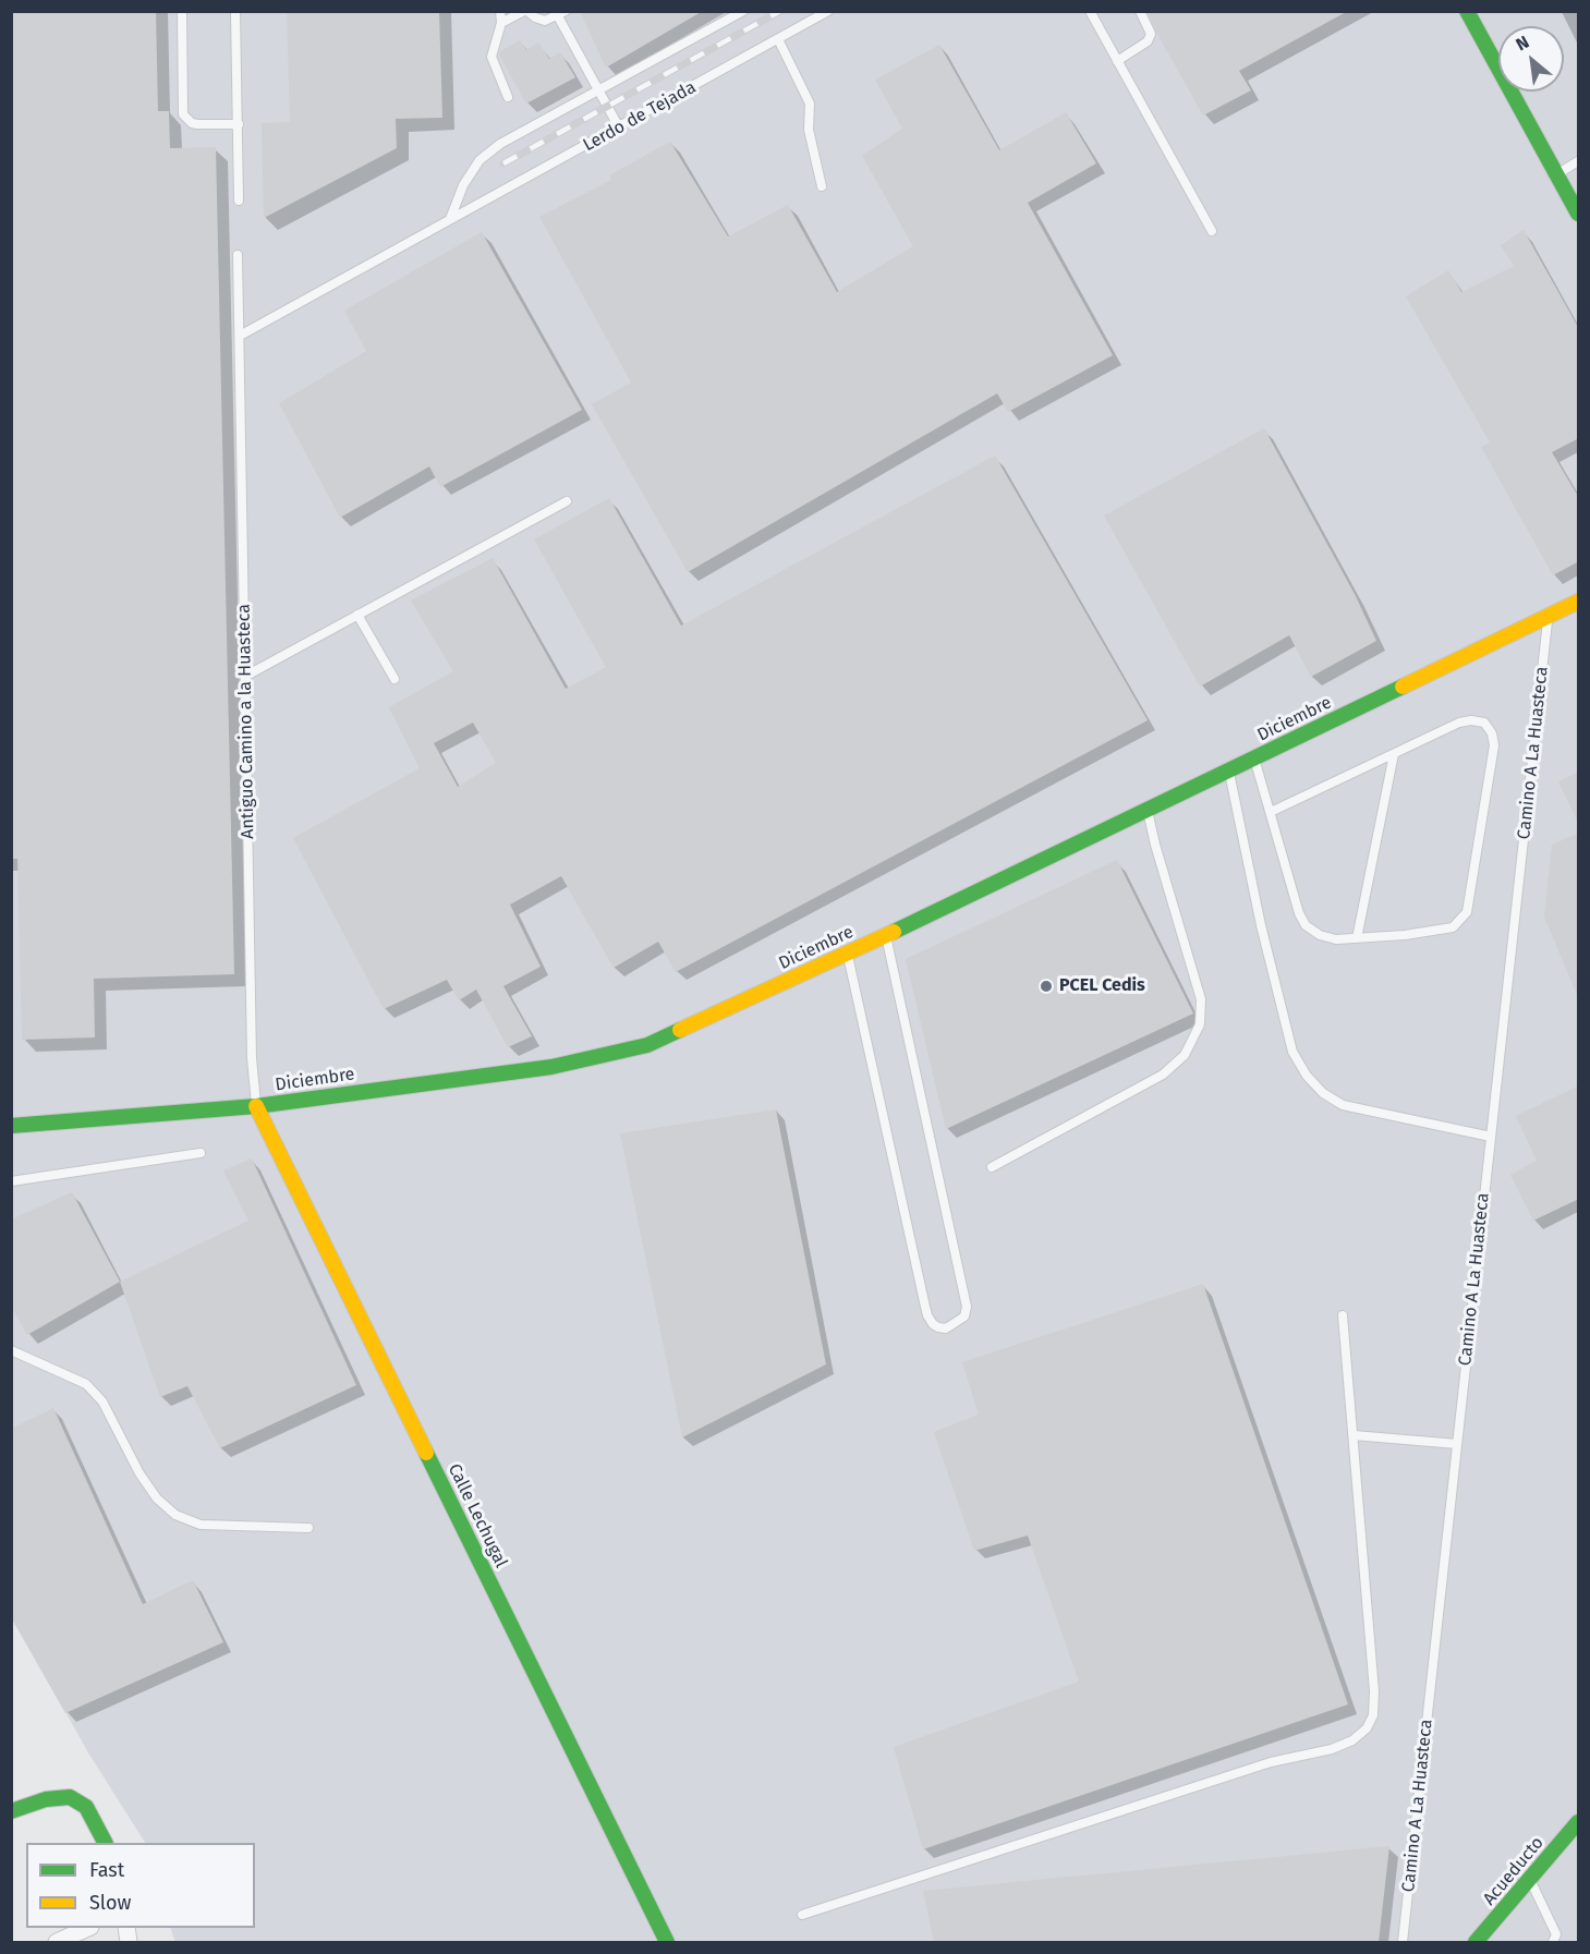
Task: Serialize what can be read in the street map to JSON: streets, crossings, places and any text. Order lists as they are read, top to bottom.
{
  "streets": {
    "street": ["Diciembre", "Calle Lechugal", "Acueducto"],
    "lane": ["Lerdo de Tejada", "Antiguo Camino a la Huasteca", "Camino A La Huasteca"]
  },
  "crossings": [
    ["Lerdo de Tejada", "Antiguo Camino a la Huasteca"],
    ["Diciembre", "Antiguo Camino a la Huasteca"],
    ["Diciembre", "Camino A La Huasteca"],
    ["Diciembre", "Calle Lechugal"],
    ["Antiguo Camino a la Huasteca", "Calle Lechugal"]
  ],
  "places": ["PCEL Cedis"],
  "legend": ["Fast", "Slow"],
  "north": "top left"
}
